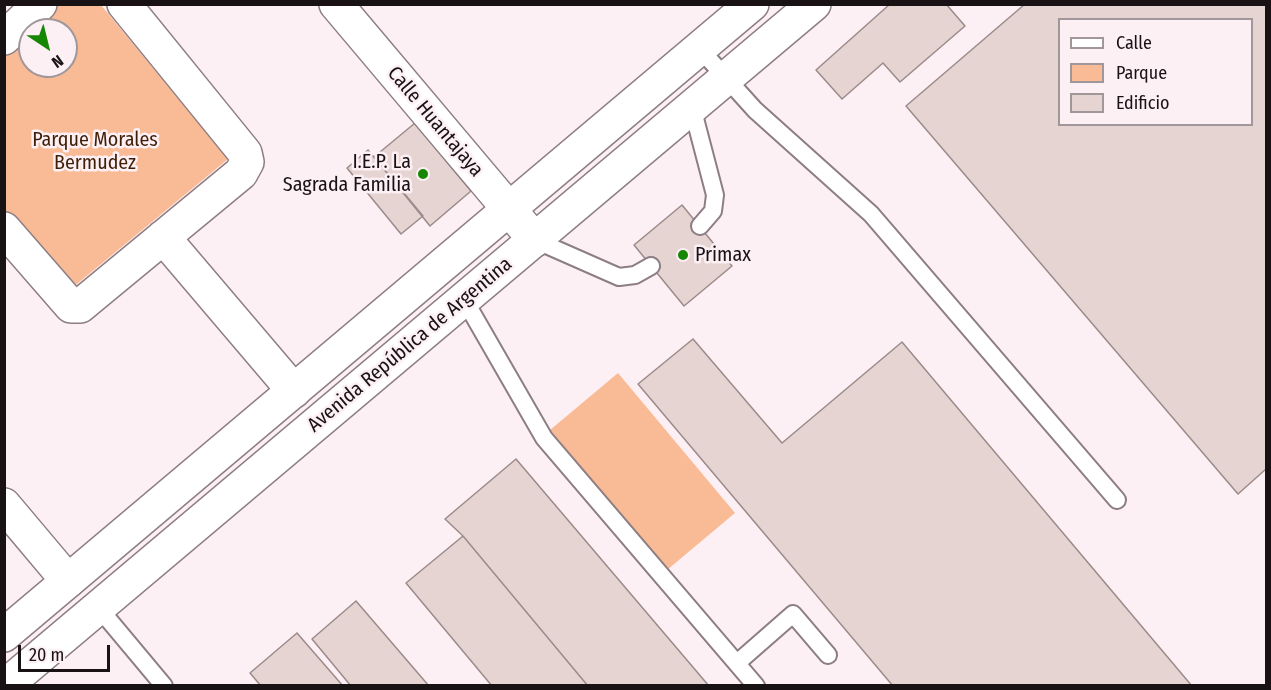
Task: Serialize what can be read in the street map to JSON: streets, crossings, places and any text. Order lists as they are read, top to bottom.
{
  "streets": {
    "main road": ["Calle Huantajaya", "Avenida República de Argentina"]
  },
  "crossings": [
    ["Calle Huantajaya", "Avenida República de Argentina"]
  ],
  "parks": ["Parque Morales Bermudez"],
  "places": ["I.E.P. La Sagrada Familia", "Primax"],
  "legend": ["Calle", "Parque", "Edificio"],
  "scale_bar": "20 m",
  "north": "bottom right"
}
